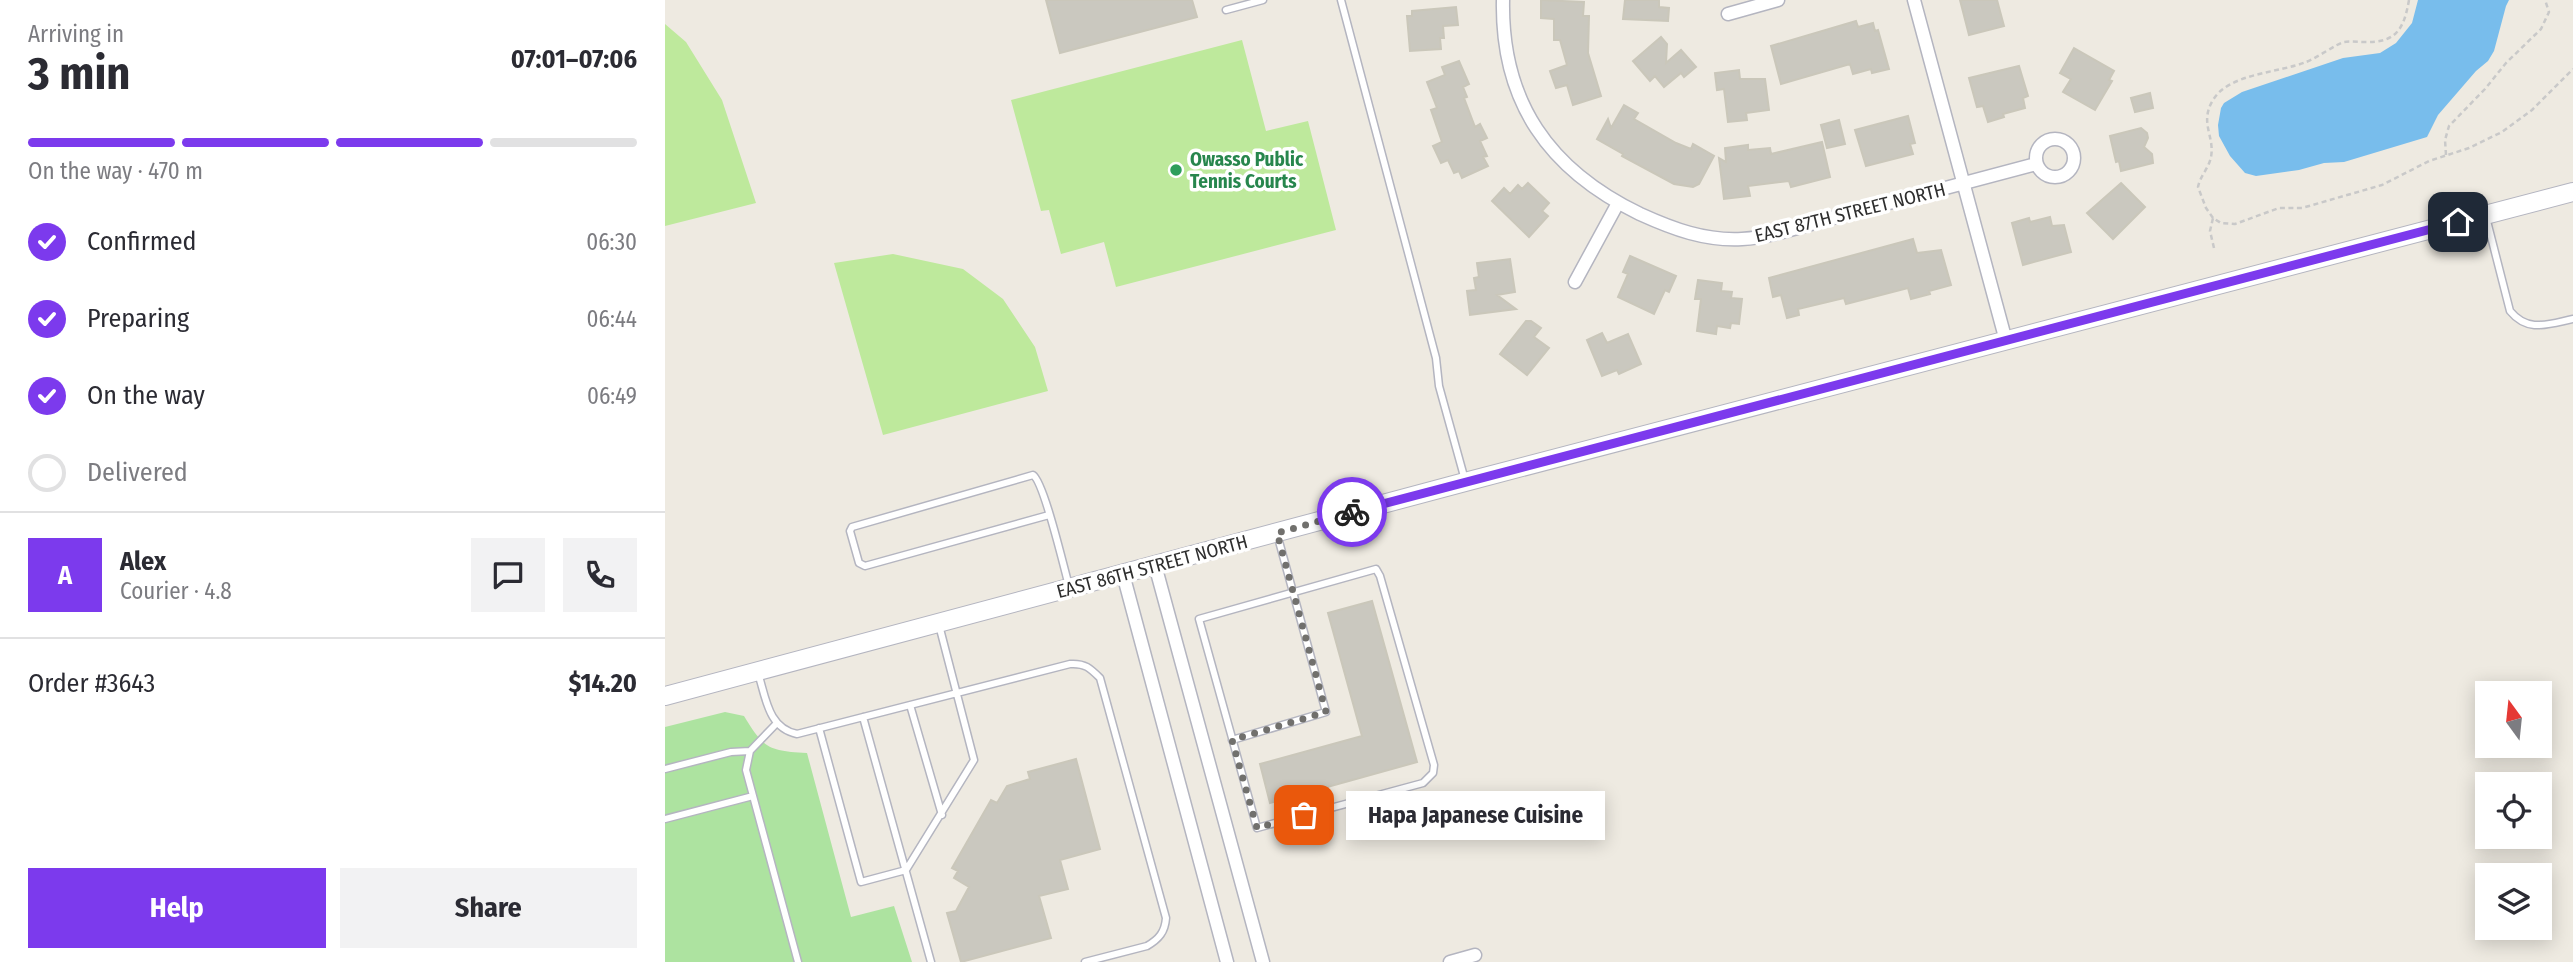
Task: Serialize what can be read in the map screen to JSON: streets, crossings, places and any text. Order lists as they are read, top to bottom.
{
  "streets": {
    "main road": ["EAST 86TH STREET NORTH"],
    "street": ["EAST 87TH STREET NORTH"]
  },
  "places": ["Owasso Public Tennis Courts", "Hapa Japanese Cuisine"],
  "north": "top",
  "page": {
    "heading": ["3 min", "Arriving in", "07:01–07:06"],
    "panel": [
      "Alex",
      "Courier · 4.8",
      "Order #3643",
      "$14.20"
    ],
    "bar": "On the way · 470 m",
    "list": [
      ["Confirmed", "06:30"],
      ["Preparing", "06:44"],
      ["On the way", "06:49"],
      "Delivered"
    ],
    "round": "A",
    "bubble": "Hapa Japanese Cuisine",
    "buttons": ["Help", "Share"]
  }
}
